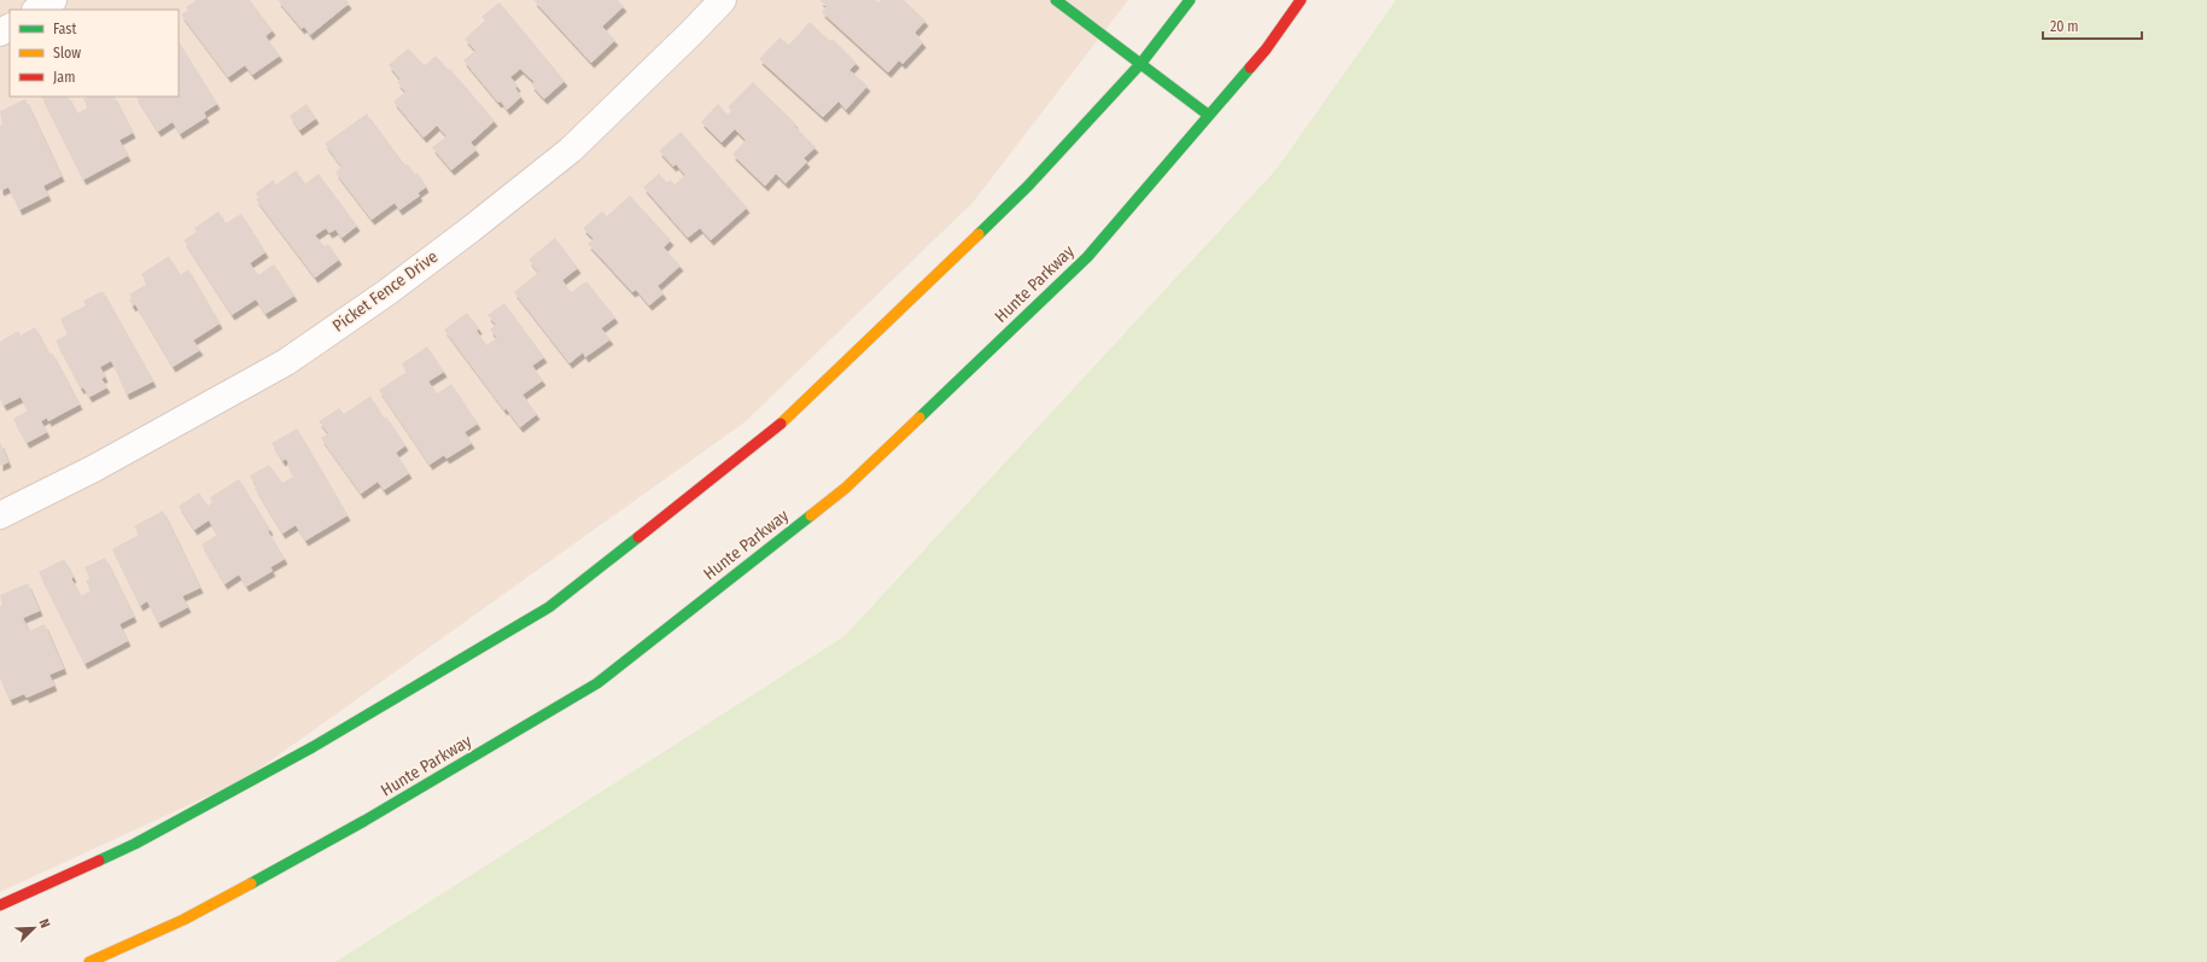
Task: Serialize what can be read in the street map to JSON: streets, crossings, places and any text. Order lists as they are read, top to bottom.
{
  "streets": {
    "main road": ["Hunte Parkway"],
    "street": ["Picket Fence Drive"]
  },
  "legend": ["Fast", "Slow", "Jam"],
  "scale_bar": "20 m",
  "north": "top right"
}
